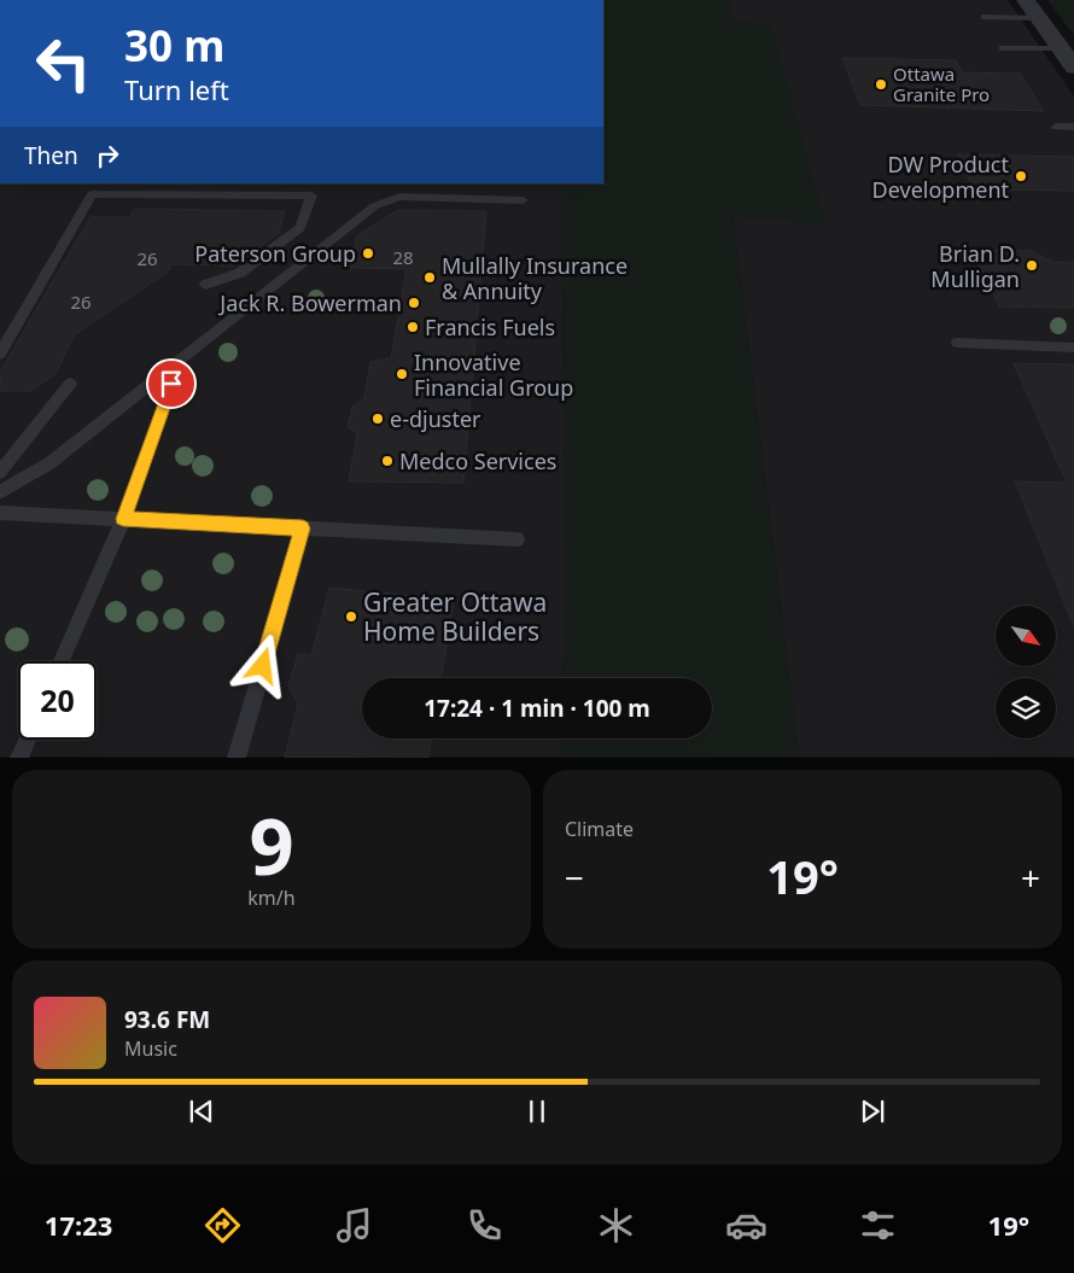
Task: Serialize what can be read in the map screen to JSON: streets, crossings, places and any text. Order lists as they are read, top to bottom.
{
  "places": [
    "Ottawa Granite Pro",
    "DW Product Development",
    "Paterson Group",
    "Brian D. Mulligan",
    "Mullally Insurance & Annuity",
    "Jack R. Bowerman",
    "Francis Fuels",
    "Innovative Financial Group",
    "e-djuster",
    "Medco Services",
    "Greater Ottawa Home Builders"
  ],
  "house_numbers": ["28", "26", "26"],
  "north": "bottom right",
  "page": {
    "turn": ["30 m", "Turn left"],
    "then": "Then",
    "limit": "20",
    "trip": "17:24 · 1 min · 100 m",
    "tile": [
      ["9", "km/h"],
      "Climate"
    ],
    "heat": ["−", "19°", "+"],
    "song": ["93.6 FM", "Music"],
    "tabs": ["17:23", "19°"]
  }
}
